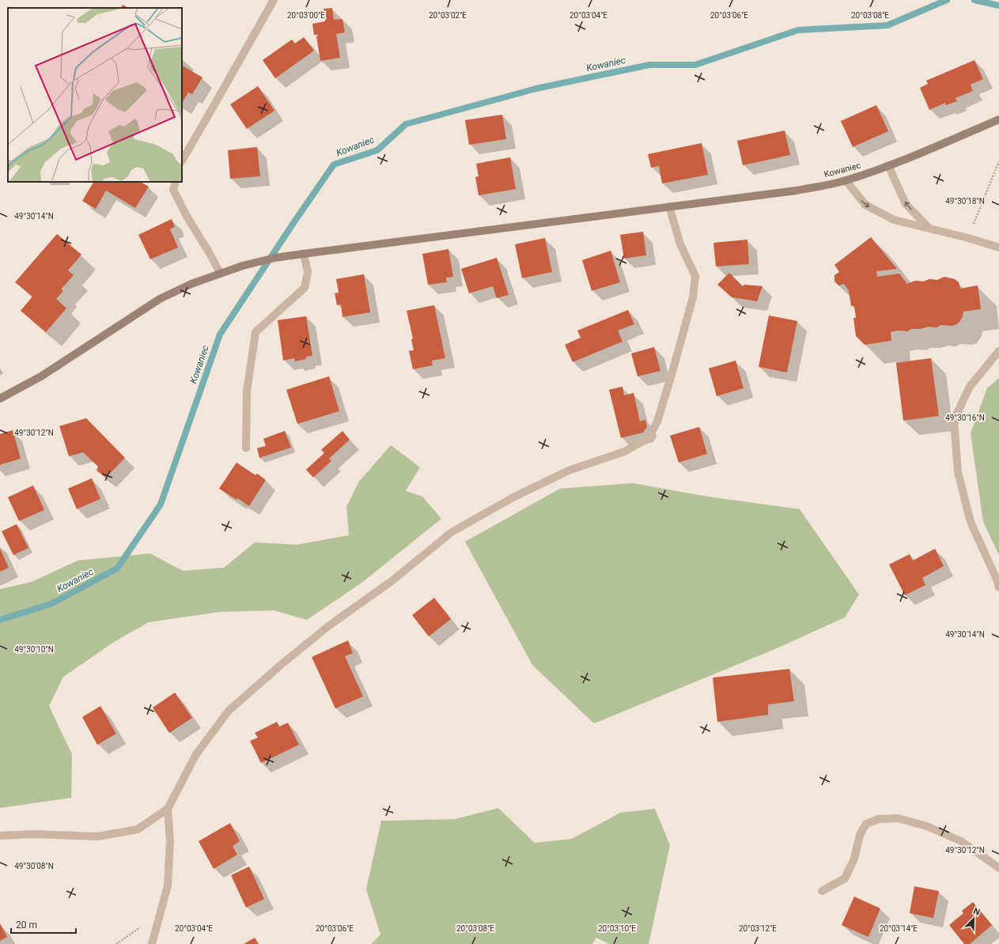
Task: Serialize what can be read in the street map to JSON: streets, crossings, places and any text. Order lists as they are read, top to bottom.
{
  "streets": {
    "street": ["Kowaniec"]
  },
  "water": ["Kowaniec"],
  "scale_bar": "20 m",
  "north": "top right",
  "coordinates": [
    "20°03'00\"E",
    "20°03'02\"E",
    "20°03'04\"E",
    "20°03'06\"E",
    "20°03'08\"E",
    "49°30'18\"N",
    "49°30'14\"N",
    "49°30'16\"N",
    "49°30'12\"N",
    "49°30'10\"N",
    "49°30'08\"N",
    "20°03'10\"E",
    "20°03'12\"E",
    "20°03'14\"E"
  ]
}
